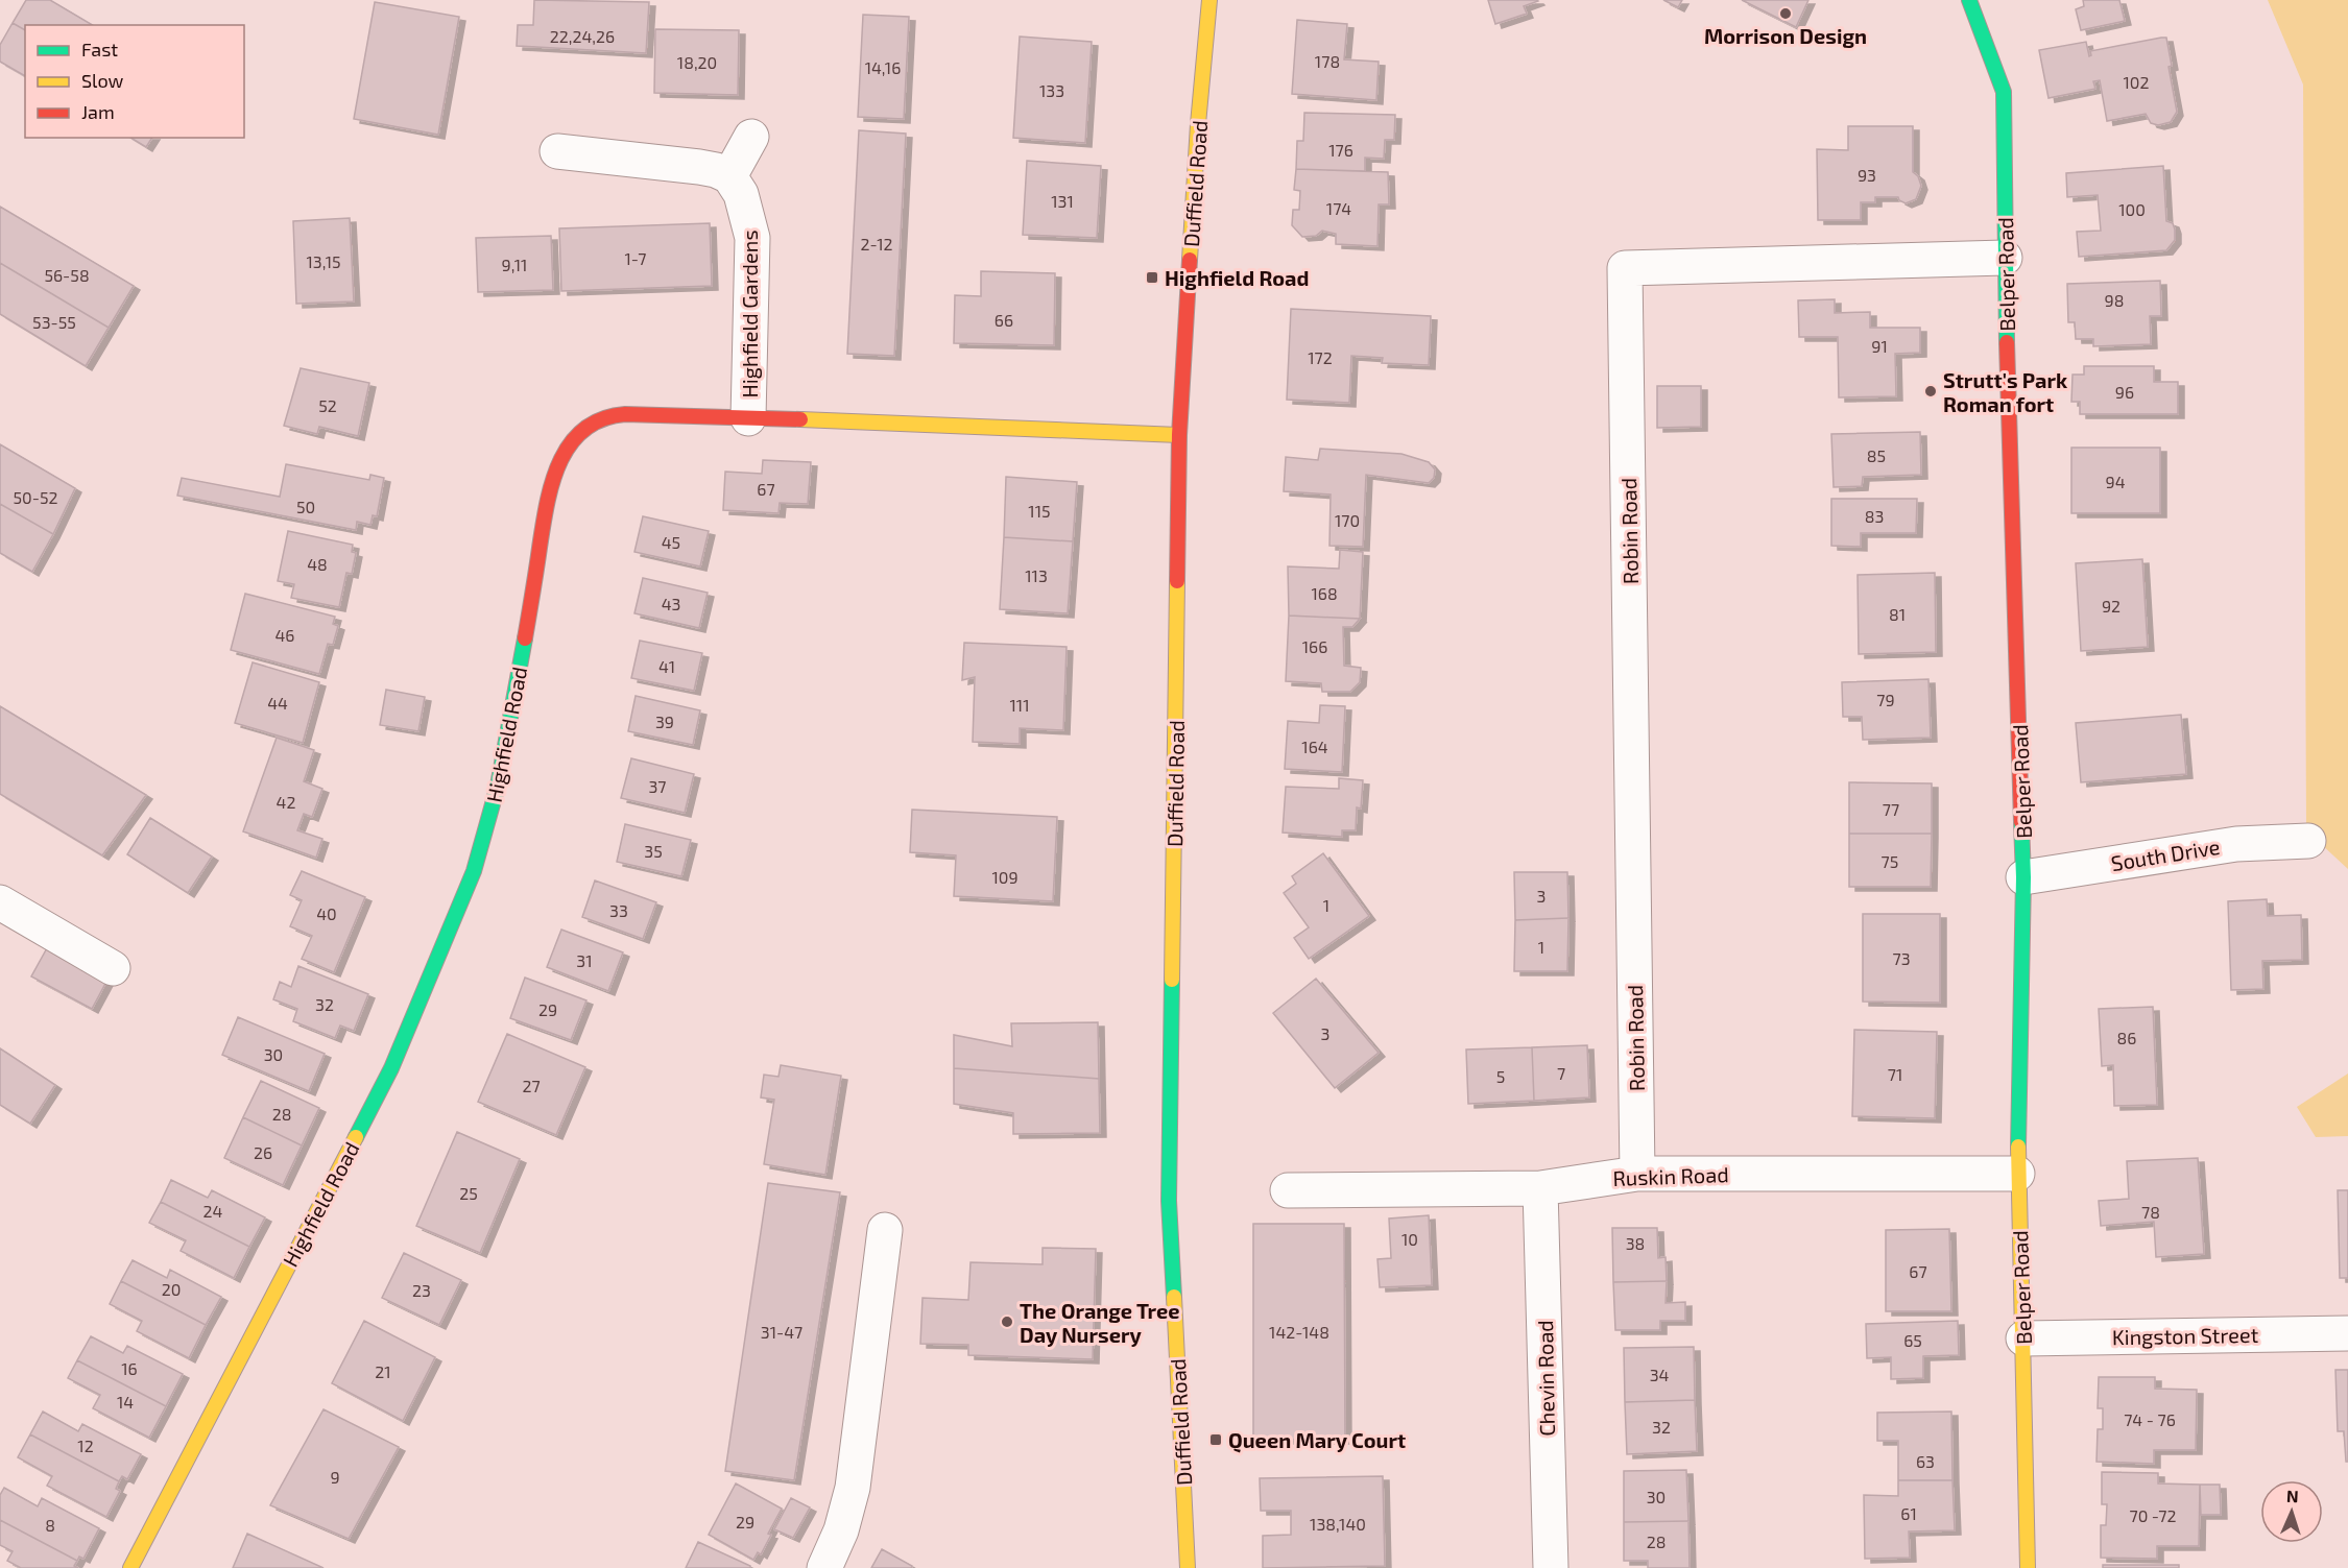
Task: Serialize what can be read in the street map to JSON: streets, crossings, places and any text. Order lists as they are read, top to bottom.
{
  "streets": {
    "street": [
      "Duffield Road",
      "Belper Road",
      "Highfield Gardens",
      "Robin Road",
      "Highfield Road",
      "South Drive",
      "Ruskin Road",
      "Kingston Street",
      "Chevin Road"
    ]
  },
  "crossings": [
    ["Duffield Road", "Highfield Road"],
    ["Belper Road", "Robin Road"],
    ["Belper Road", "South Drive"],
    ["Belper Road", "Ruskin Road"],
    ["Belper Road", "Kingston Street"],
    ["Highfield Gardens", "Highfield Road"],
    ["Robin Road", "Ruskin Road"],
    ["Ruskin Road", "Chevin Road"]
  ],
  "places": {
    "other": ["Morrison Design", "Strutt's Park Roman fort", "The Orange Tree Day Nursery"],
    "transit": ["Highfield Road", "Queen Mary Court"]
  },
  "house_numbers": [
    "22,24,26",
    "178",
    "18,20",
    "14,16",
    "102",
    "133",
    "176",
    "93",
    "131",
    "174",
    "100",
    "2-12",
    "1-7",
    "13,15",
    "9,11",
    "56-58",
    "98",
    "66",
    "53-55",
    "91",
    "172",
    "96",
    "52",
    "85",
    "94",
    "67",
    "50-52",
    "50",
    "115",
    "83",
    "170",
    "45",
    "48",
    "113",
    "168",
    "43",
    "92",
    "81",
    "46",
    "166",
    "41",
    "79",
    "44",
    "111",
    "39",
    "164",
    "37",
    "42",
    "77",
    "35",
    "75",
    "109",
    "3",
    "1",
    "33",
    "40",
    "1",
    "73",
    "31",
    "32",
    "29",
    "3",
    "86",
    "30",
    "7",
    "71",
    "5",
    "27",
    "28",
    "26",
    "25",
    "24",
    "78",
    "10",
    "38",
    "67",
    "20",
    "23",
    "31-47",
    "142-148",
    "65",
    "16",
    "21",
    "34",
    "14",
    "74 - 76",
    "32",
    "12",
    "63",
    "9",
    "30",
    "61",
    "70 -72",
    "29",
    "138,140",
    "8",
    "28"
  ],
  "legend": ["Fast", "Slow", "Jam"],
  "north": "top"
}
